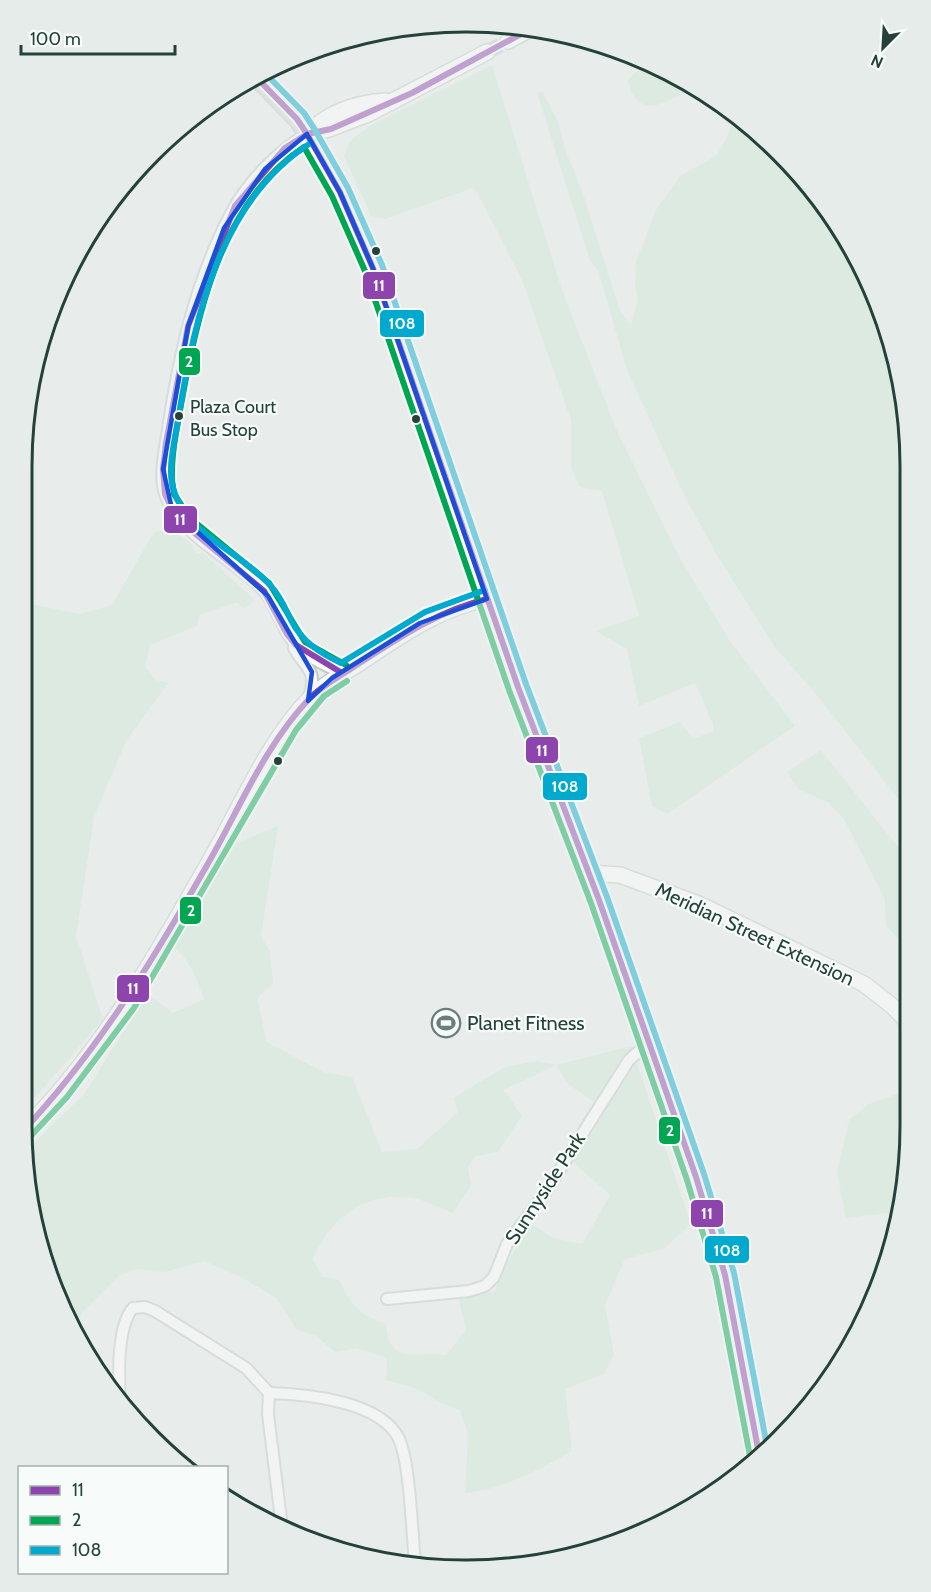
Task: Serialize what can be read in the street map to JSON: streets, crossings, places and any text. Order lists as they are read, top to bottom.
{
  "streets": {
    "street": ["Meridian Street Extension", "Sunnyside Park"]
  },
  "places": {
    "other": ["Plaza Court Bus Stop"],
    "sports": ["Planet Fitness"]
  },
  "lines": ["transit line 11", "transit line 108", "transit line 2"],
  "legend": ["11", "2", "108"],
  "scale_bar": "100 m",
  "north": "bottom left"
}
